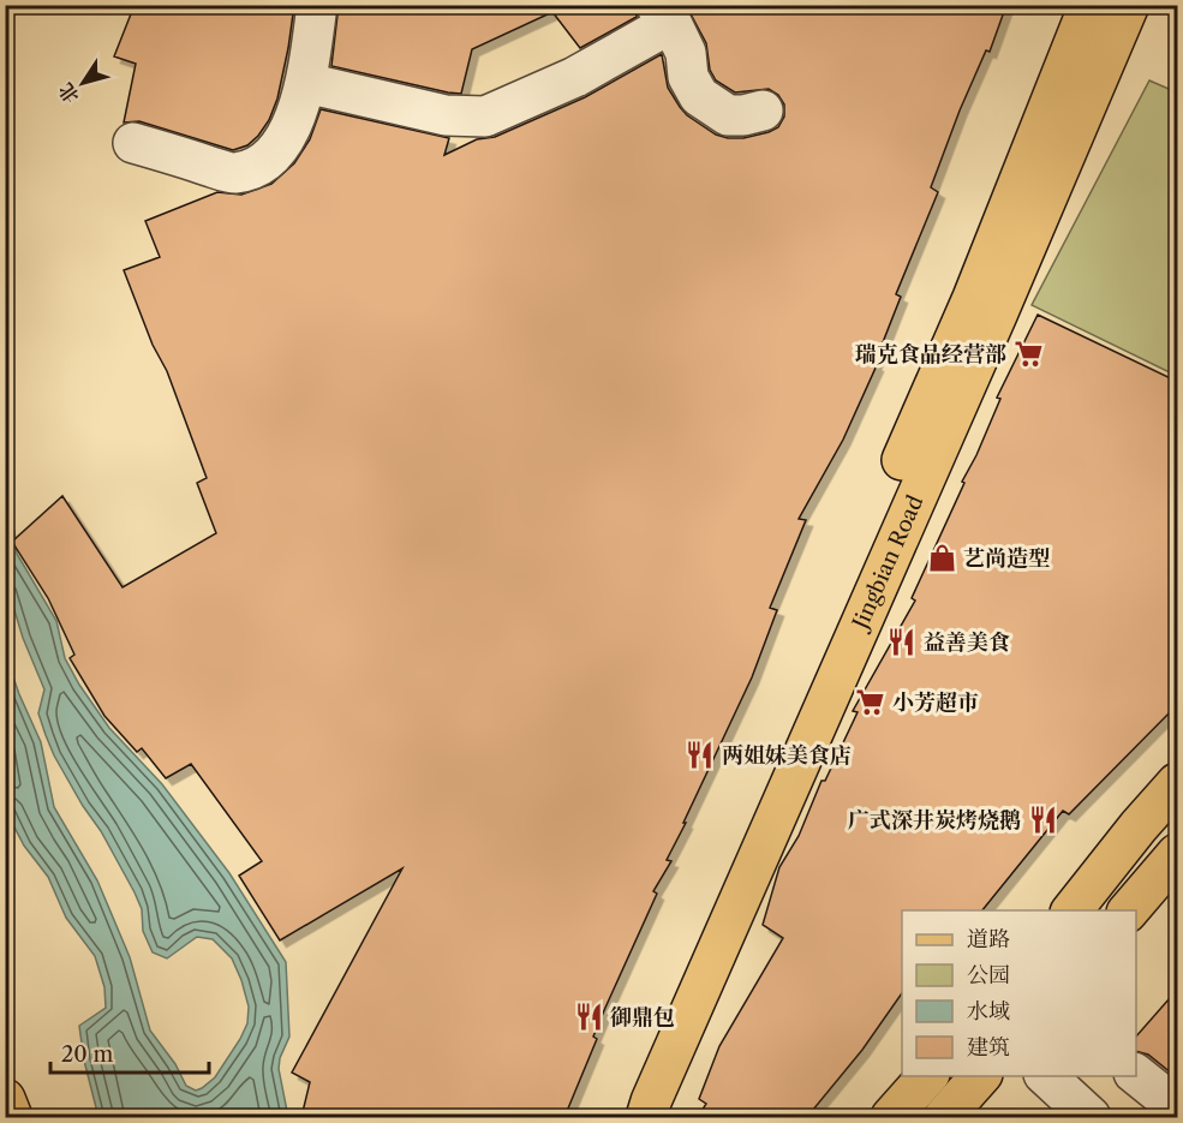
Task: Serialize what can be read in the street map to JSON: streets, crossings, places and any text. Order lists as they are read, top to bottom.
{
  "streets": {
    "main road": ["Jingbian Road"]
  },
  "places": {
    "supermarket": ["瑞克食品经营部", "小芳超市"],
    "shop": ["艺尚造型"],
    "restaurant": [
      "益善美食",
      "两姐妹美食店",
      "广式深井炭烤烧鹅",
      "御鼎包"
    ]
  },
  "legend": [
    "道路",
    "公园",
    "水域",
    "建筑"
  ],
  "scale_bar": "20 m",
  "north": "bottom left"
}
